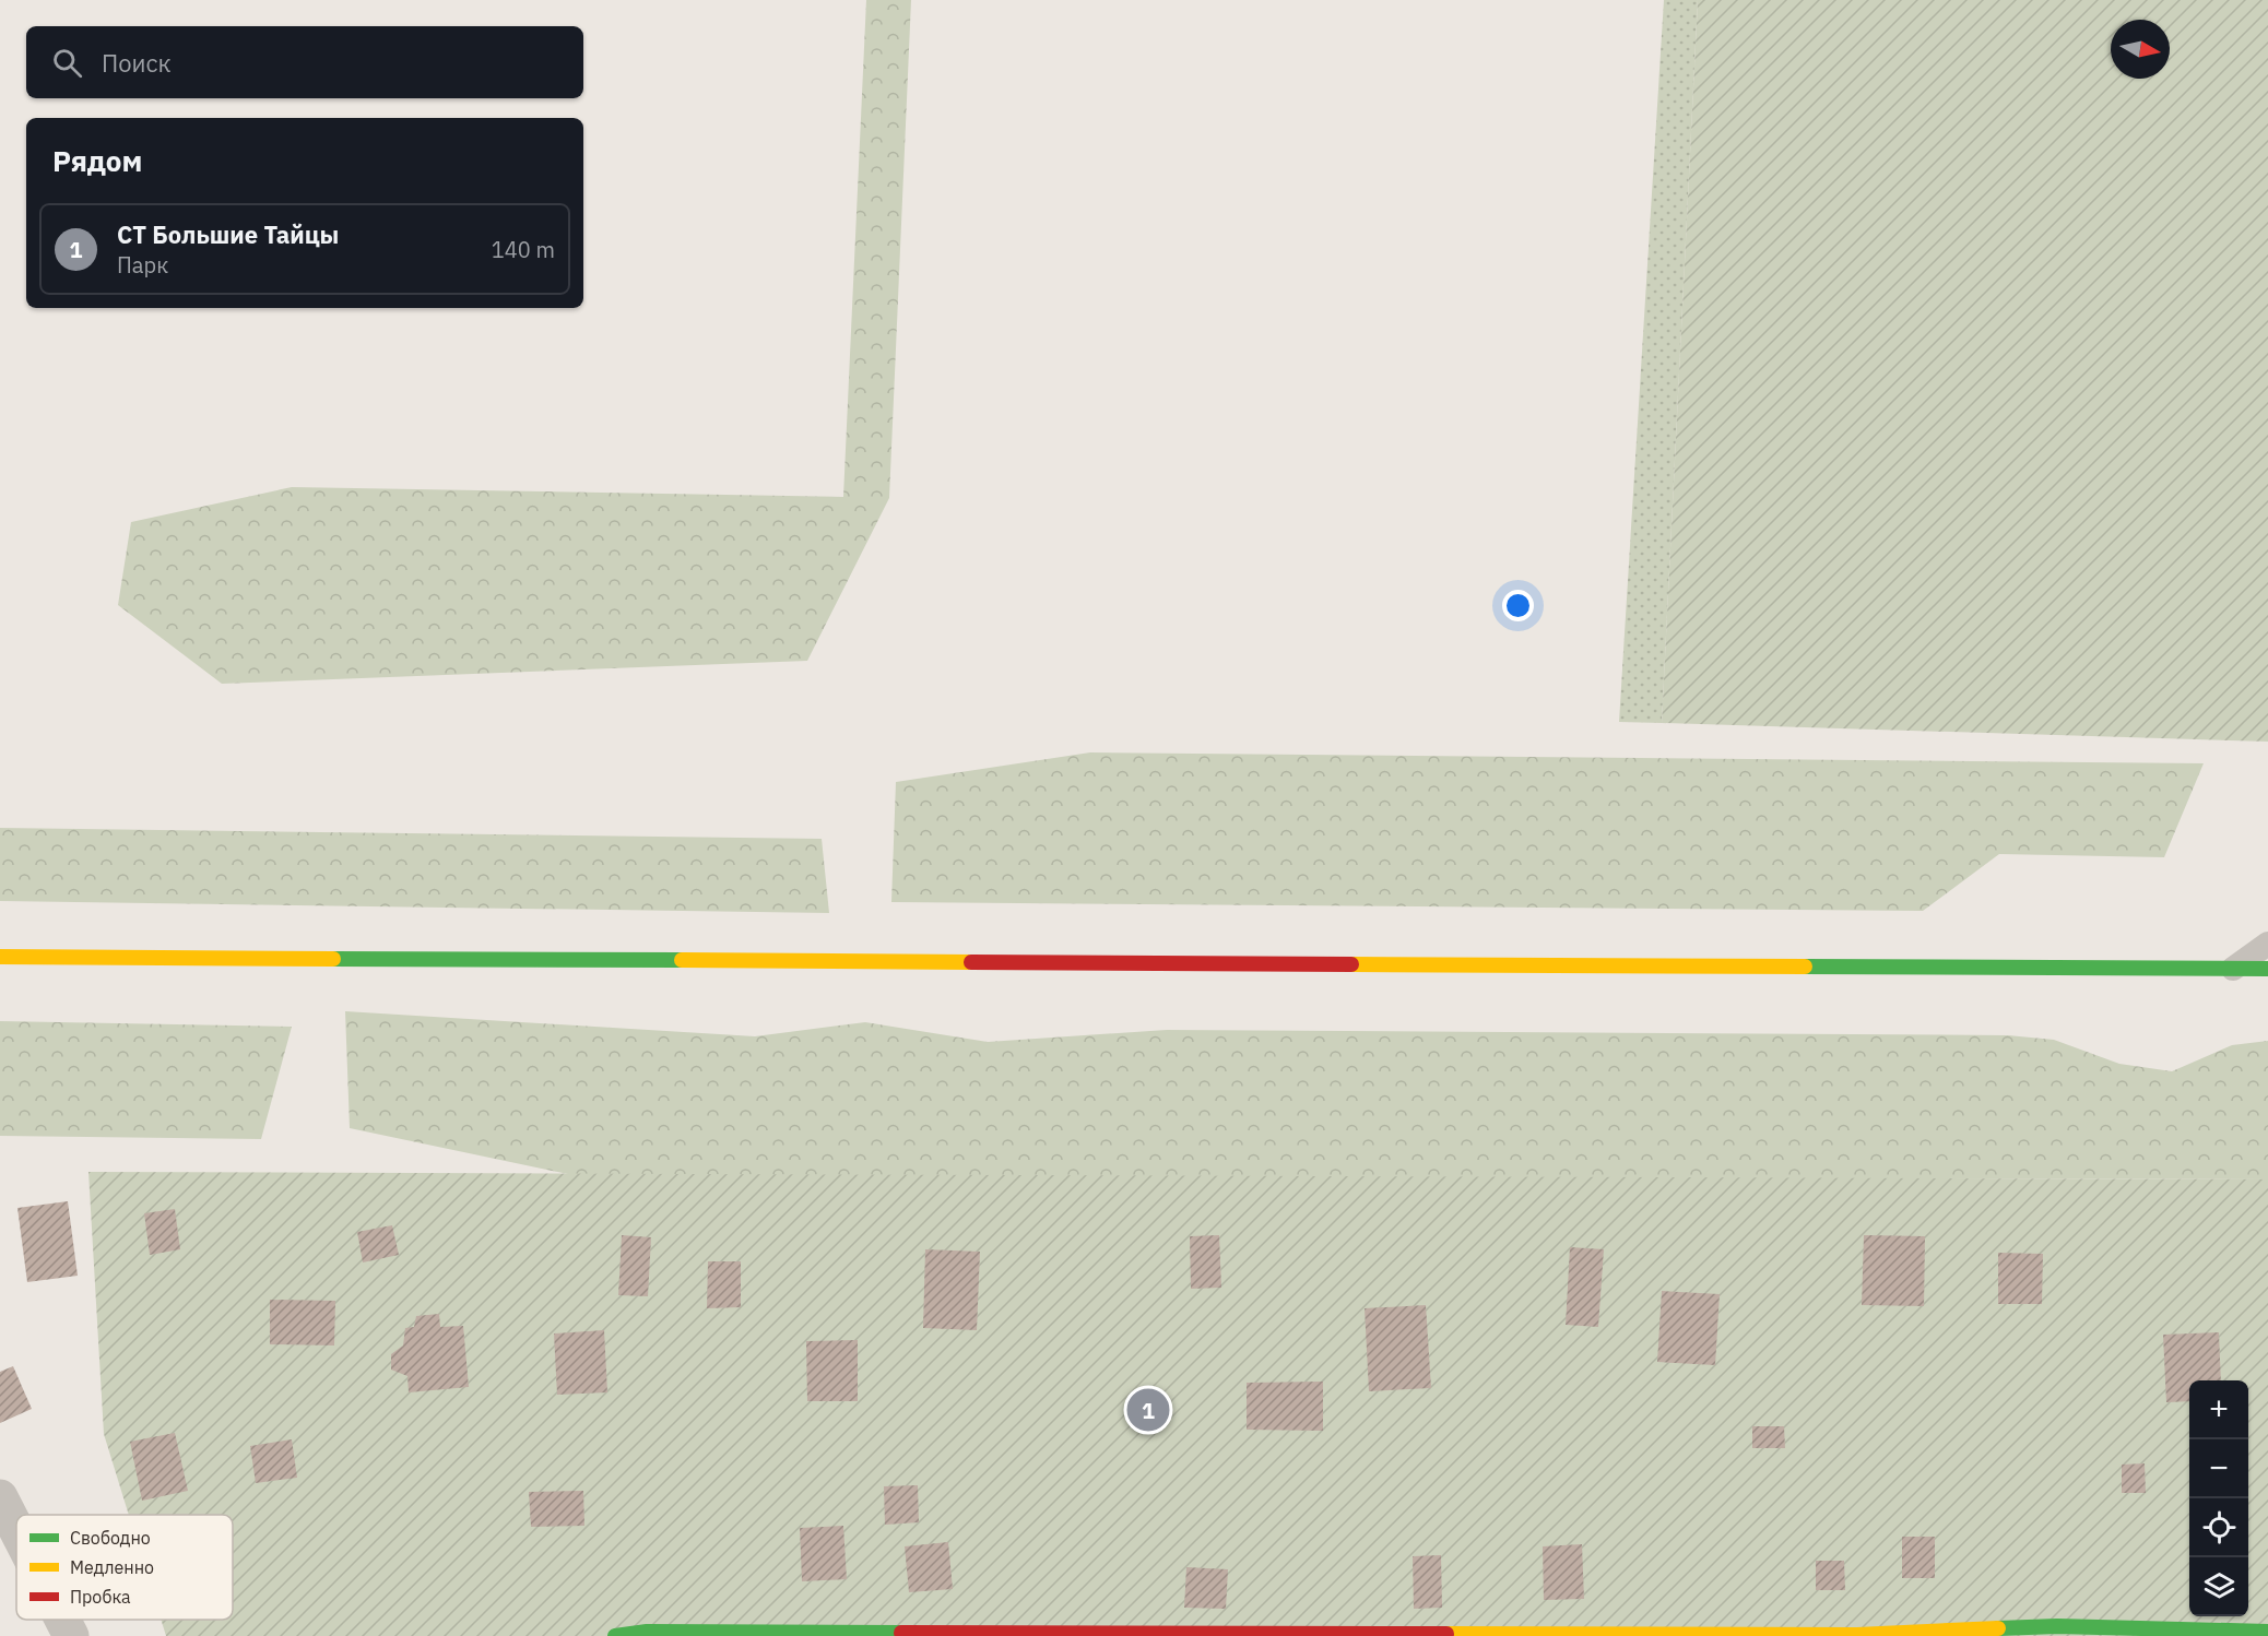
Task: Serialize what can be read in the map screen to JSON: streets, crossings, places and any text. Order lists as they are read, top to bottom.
{
  "legend": ["Свободно", "Медленно", "Пробка"],
  "north": "right",
  "page": {
    "search": "Поиск",
    "heading": "Рядом",
    "list": [
      {
        "mark": "1",
        "name": "СТ Большие Тайцы",
        "note": "Парк",
        "value": "140 m"
      }
    ],
    "map_buttons": ["+", "−"],
    "pins": "1"
  }
}
